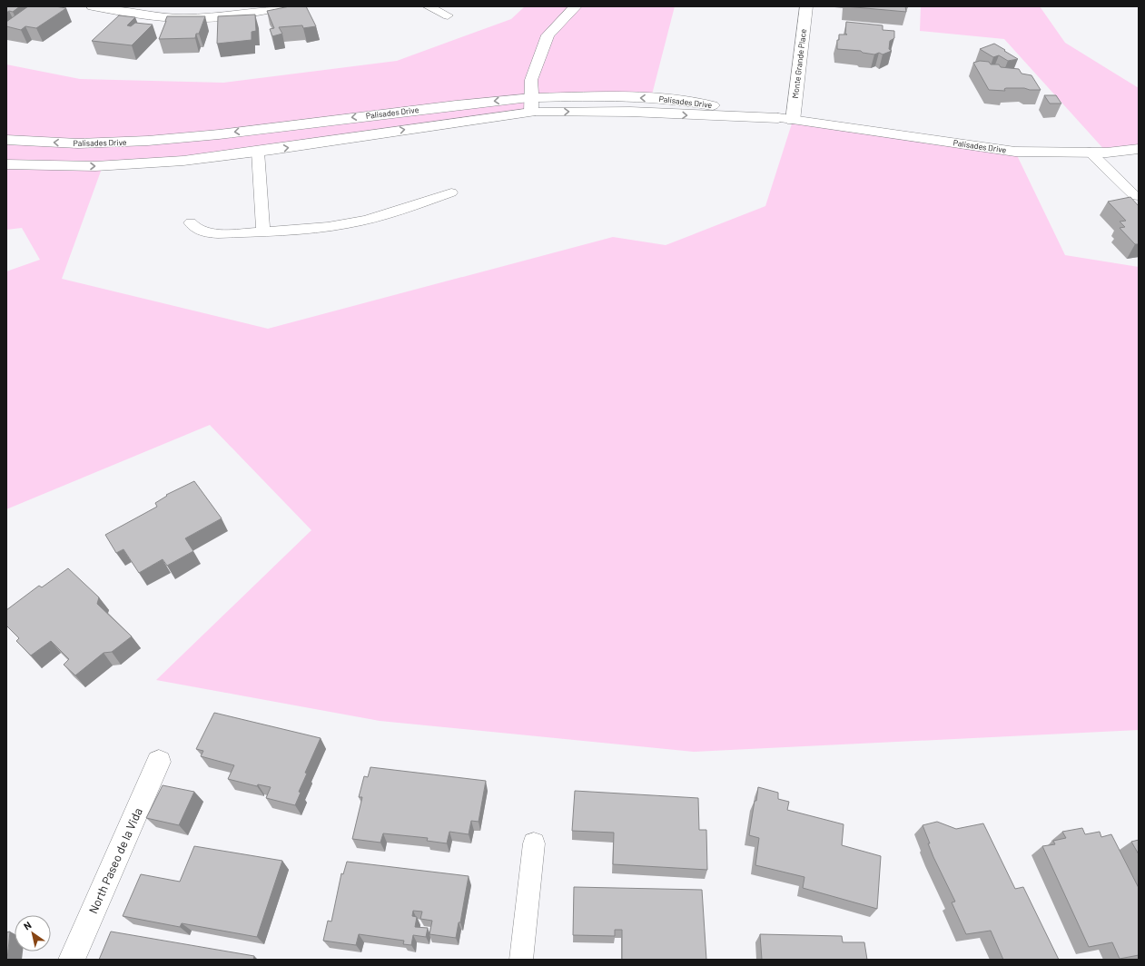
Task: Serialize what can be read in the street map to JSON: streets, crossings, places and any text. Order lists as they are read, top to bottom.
{
  "streets": {
    "street": ["Monte Grande Place", "Palisades Drive", "North Paseo de la Vida"]
  },
  "crossings": [
    ["Monte Grande Place", "Palisades Drive"]
  ],
  "north": "top left"
}
